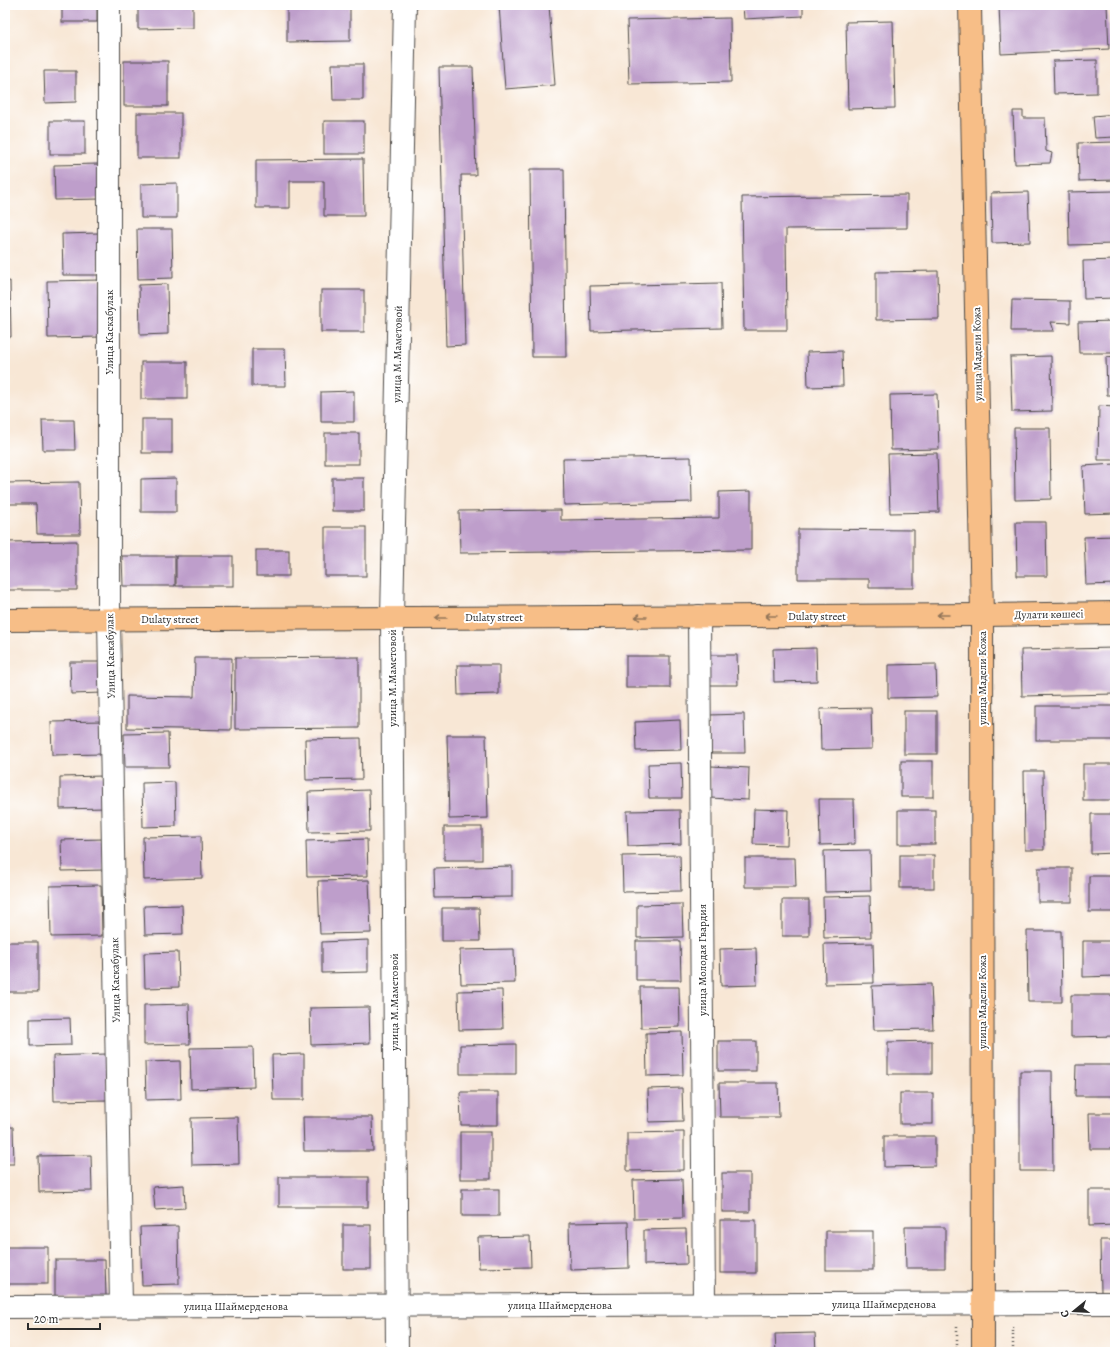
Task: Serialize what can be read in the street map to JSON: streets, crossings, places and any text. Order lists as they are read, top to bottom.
{
  "streets": {
    "main road": ["улица Мадели Кожа", "Дулати көшесі", "Dulaty street"],
    "street": [
      "Улица Каскабулак",
      "улица М.Маметовой",
      "улица Молодая Гвардия",
      "улица Шаймерденова"
    ]
  },
  "crossings": [
    ["Улица Каскабулак", "Dulaty street"],
    ["Улица Каскабулак", "улица Шаймерденова"],
    ["улица М.Маметовой", "Dulaty street"],
    ["улица М.Маметовой", "улица Шаймерденова"],
    ["улица Мадели Кожа", "Дулати көшесі"],
    ["улица Мадели Кожа", "Dulaty street"],
    ["улица Мадели Кожа", "улица Шаймерденова"],
    ["Дулати көшесі", "Dulaty street"],
    ["Dulaty street", "улица Молодая Гвардия"],
    ["улица Молодая Гвардия", "улица Шаймерденова"]
  ],
  "one_way": ["Dulaty street"],
  "scale_bar": "20 m",
  "north": "left"
}
